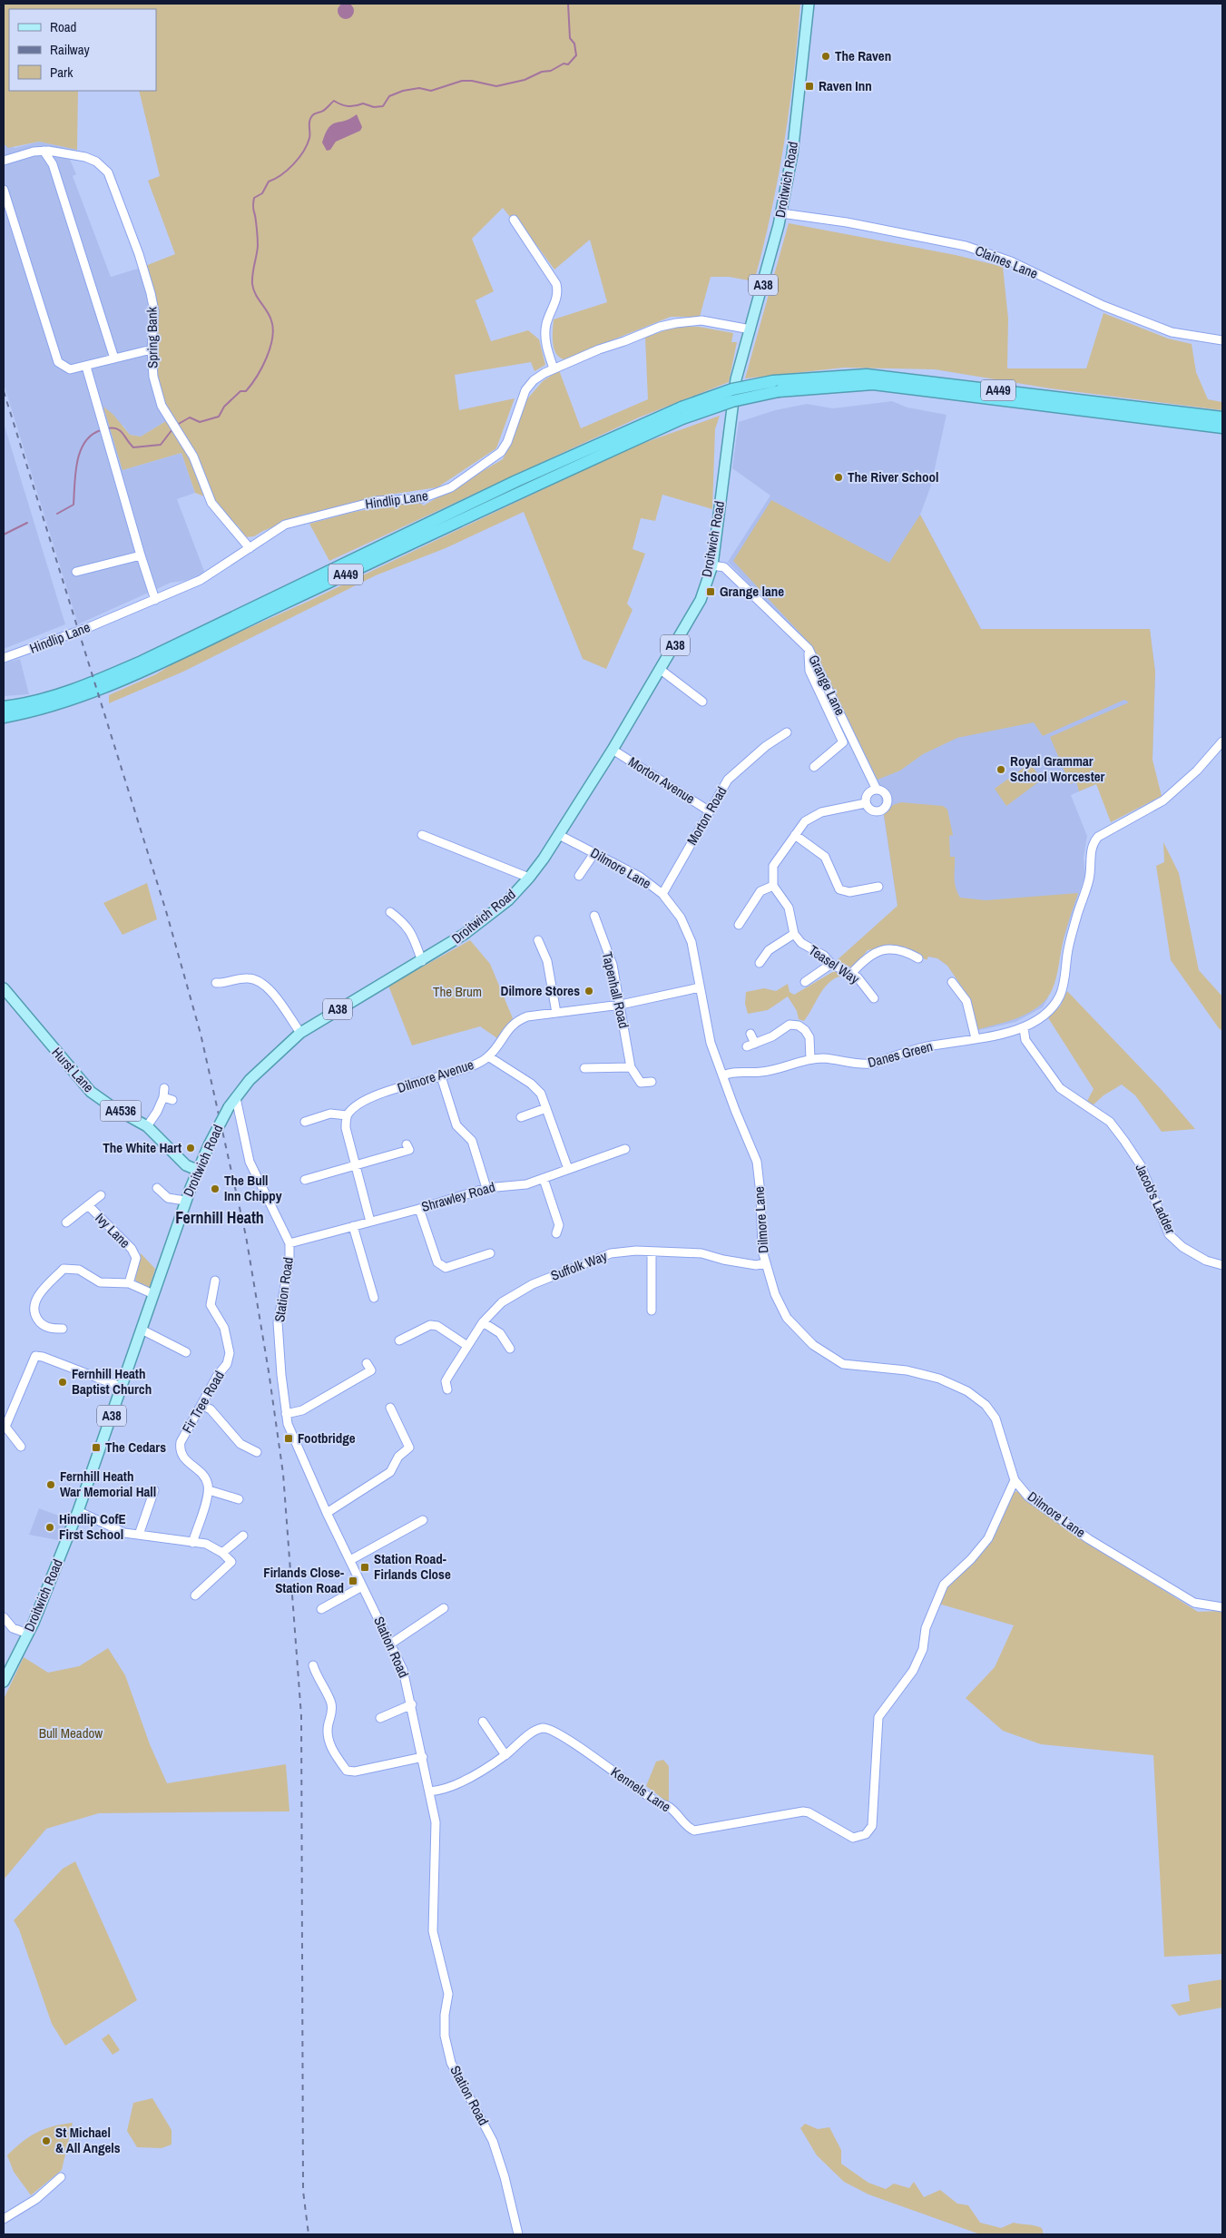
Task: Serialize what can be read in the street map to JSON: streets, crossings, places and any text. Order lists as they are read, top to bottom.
{
  "streets": {
    "highway": ["A449"],
    "main road": [
      "Droitwich Road",
      "A38",
      "Hurst Lane",
      "A4536"
    ],
    "street": [
      "Claines Lane",
      "Spring Bank",
      "Hindlip Lane",
      "Grange Lane",
      "Morton Avenue",
      "Morton Road",
      "Dilmore Lane",
      "Teasel Way",
      "Tapenhall Road",
      "Danes Green",
      "Dilmore Avenue",
      "Shrawley Road",
      "Jacob's Ladder",
      "Ivy Lane",
      "Suffolk Way",
      "Station Road",
      "Fir Tree Road",
      "Kennels Lane"
    ]
  },
  "crossings": [
    ["Droitwich Road", "Claines Lane"],
    ["Droitwich Road", "Hindlip Lane"],
    ["Droitwich Road", "Grange Lane"],
    ["Droitwich Road", "Morton Avenue"],
    ["Droitwich Road", "Dilmore Lane"],
    ["Droitwich Road", "Hurst Lane"],
    ["Droitwich Road", "Station Road"],
    ["Spring Bank", "Hindlip Lane"],
    ["Morton Avenue", "Morton Road"],
    ["Morton Road", "Dilmore Lane"],
    ["Dilmore Lane", "Danes Green"],
    ["Dilmore Lane", "Dilmore Avenue"],
    ["Dilmore Lane", "Suffolk Way"],
    ["Dilmore Lane", "Kennels Lane"],
    ["Tapenhall Road", "Dilmore Avenue"],
    ["Danes Green", "Jacob's Ladder"],
    ["Shrawley Road", "Station Road"],
    ["Station Road", "Kennels Lane"]
  ],
  "districts": ["Fernhill Heath"],
  "parks": ["The Brum", "Bull Meadow"],
  "places": {
    "other": [
      "The Raven",
      "The River School",
      "Royal Grammar School Worcester",
      "Dilmore Stores",
      "The White Hart",
      "The Bull Inn Chippy",
      "Fernhill Heath Baptist Church",
      "Fernhill Heath War Memorial Hall",
      "Hindlip CofE First School",
      "St Michael & All Angels"
    ],
    "transit": [
      "Raven Inn",
      "Grange lane",
      "Footbridge",
      "The Cedars",
      "Station Road- Firlands Close",
      "Firlands Close- Station Road"
    ]
  },
  "legend": ["Road", "Railway", "Park"]
}
